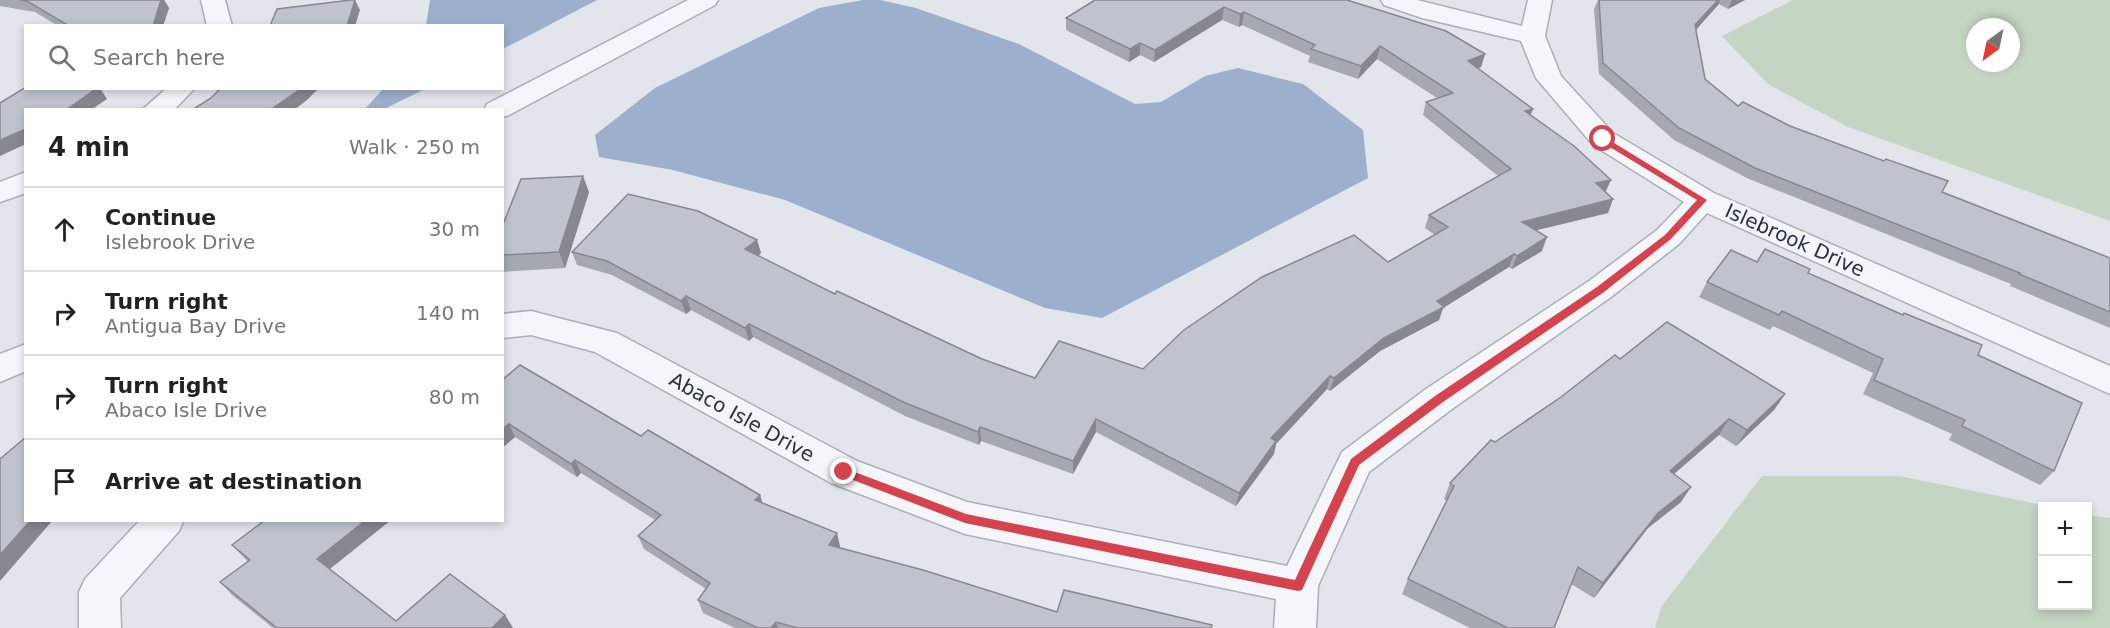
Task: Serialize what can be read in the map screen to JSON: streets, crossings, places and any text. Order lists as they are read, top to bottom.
{
  "streets": {
    "street": ["Islebrook Drive", "Abaco Isle Drive"]
  },
  "north": "bottom left",
  "page": {
    "search": "Search here",
    "heading": ["4 min", "Walk · 250 m"],
    "list": [
      ["Continue", "Islebrook Drive", "30 m"],
      ["Turn right", "Antigua Bay Drive", "140 m"],
      ["Turn right", "Abaco Isle Drive", "80 m"],
      "Arrive at destination"
    ],
    "map_buttons": ["+", "−"]
  }
}
